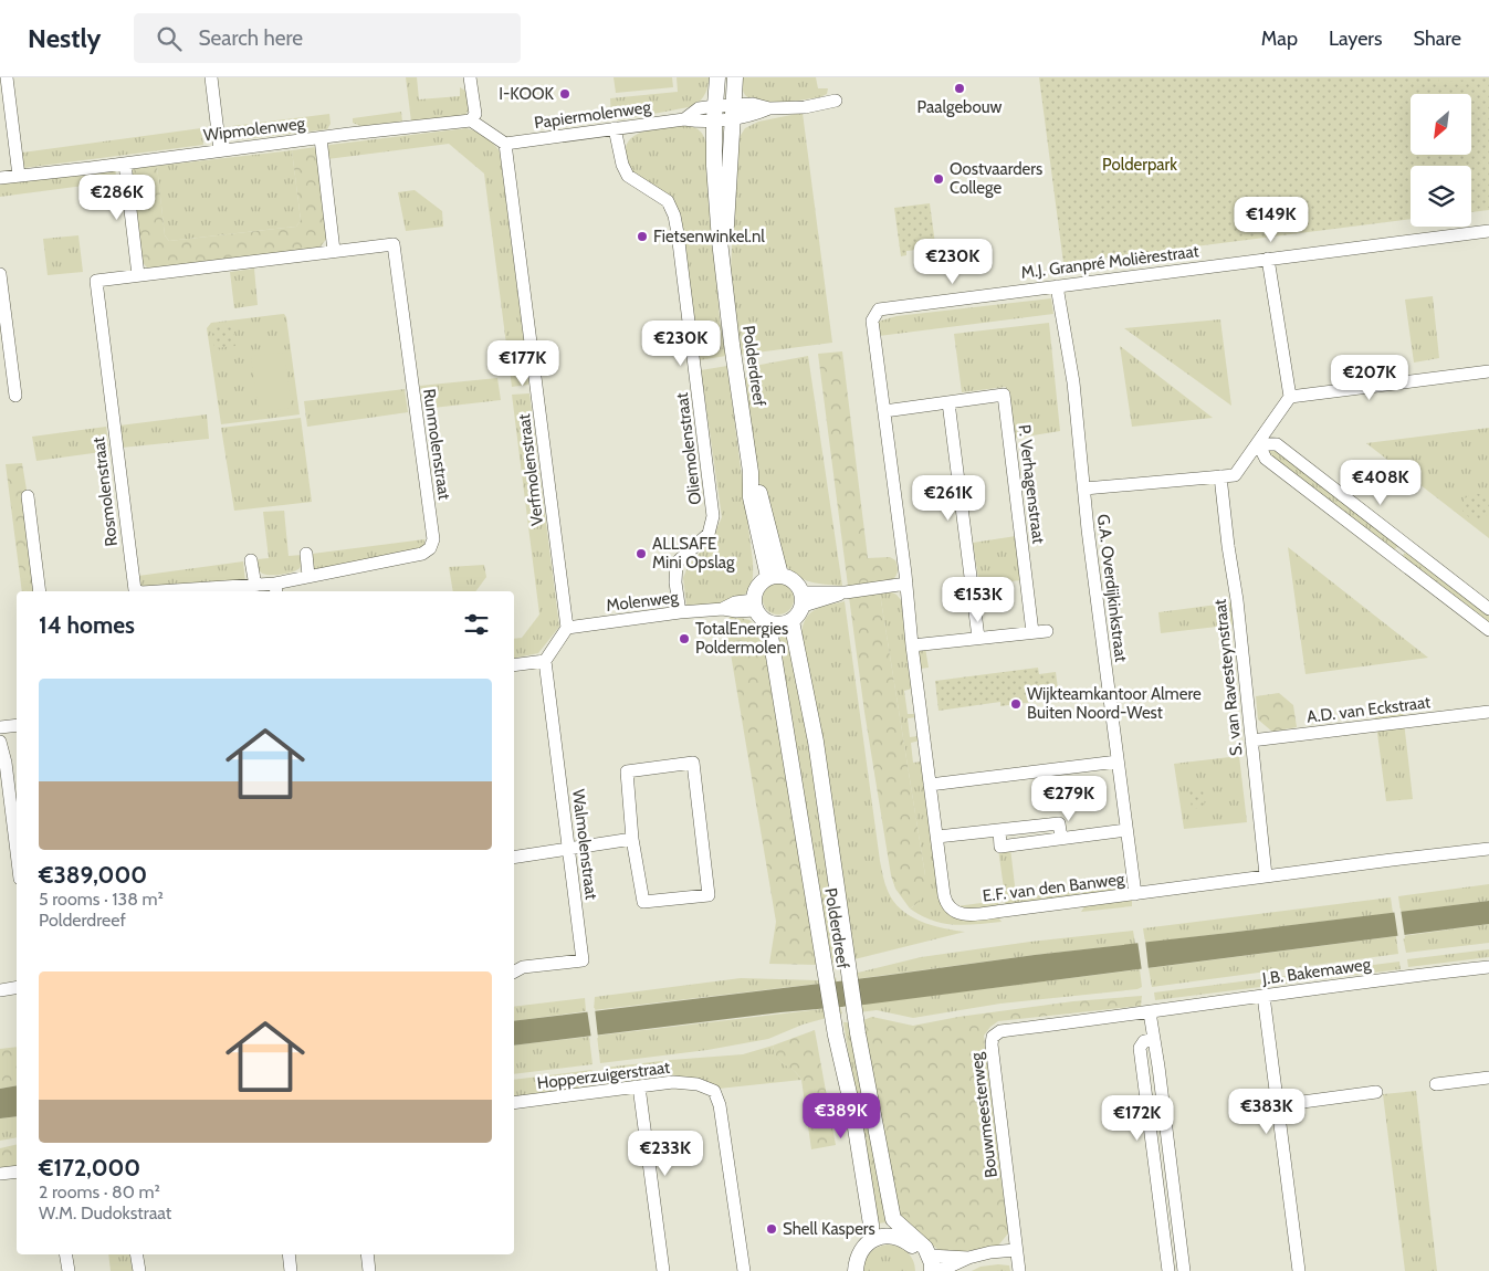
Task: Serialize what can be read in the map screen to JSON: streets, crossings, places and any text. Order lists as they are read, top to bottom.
{
  "streets": {
    "main road": ["Polderdreef"],
    "street": [
      "Papiermolenweg",
      "Wipmolenweg",
      "M.J. Granpré Molièrestraat",
      "Runmolenstraat",
      "Oliemolenstraat",
      "Verfmolenstraat",
      "P. Verhagenstraat",
      "Rosmolenstraat",
      "G.A. Overdijkinkstraat",
      "Molenweg",
      "S. van Ravesteynstraat",
      "A.D. van Eckstraat",
      "Walmolenstraat",
      "E.F. van den Banweg",
      "J.B. Bakemaweg",
      "Hopperzuigerstraat",
      "Bouwmeesterweg"
    ]
  },
  "crossings": [
    ["Papiermolenweg", "Polderdreef"],
    ["Papiermolenweg", "Oliemolenstraat"],
    ["Papiermolenweg", "Verfmolenstraat"],
    ["M.J. Granpré Molièrestraat", "G.A. Overdijkinkstraat"],
    ["M.J. Granpré Molièrestraat", "E.F. van den Banweg"],
    ["Polderdreef", "Molenweg"],
    ["Runmolenstraat", "Rosmolenstraat"],
    ["Oliemolenstraat", "Molenweg"],
    ["Verfmolenstraat", "Molenweg"],
    ["P. Verhagenstraat", "E.F. van den Banweg"],
    ["G.A. Overdijkinkstraat", "E.F. van den Banweg"],
    ["S. van Ravesteynstraat", "A.D. van Eckstraat"],
    ["S. van Ravesteynstraat", "E.F. van den Banweg"],
    ["J.B. Bakemaweg", "Bouwmeesterweg"]
  ],
  "parks": ["Polderpark"],
  "places": [
    "Paalgebouw",
    "I-KOOK",
    "Oostvaarders College",
    "Fietsenwinkel.nl",
    "ALLSAFE Mini Opslag",
    "TotalEnergies Poldermolen",
    "Wijkteamkantoor Almere Buiten Noord-West",
    "Shell Kaspers"
  ],
  "north": "bottom left",
  "page": {
    "header": "Nestly",
    "search": "Search here",
    "nav": ["Map", "Layers", "Share"],
    "price": [
      "€286K",
      "€149K",
      "€230K",
      "€230K",
      "€177K",
      "€207K",
      "€408K",
      "€261K",
      "€153K",
      "€279K",
      "€383K",
      "€389K",
      "€172K",
      "€233K"
    ],
    "heading": "14 homes",
    "list": [
      {
        "name": "€389,000",
        "note": "5 rooms · 138 m² · Polderdreef"
      },
      {
        "name": "€172,000",
        "note": "2 rooms · 80 m² · W.M. Dudokstraat"
      }
    ]
  }
}
